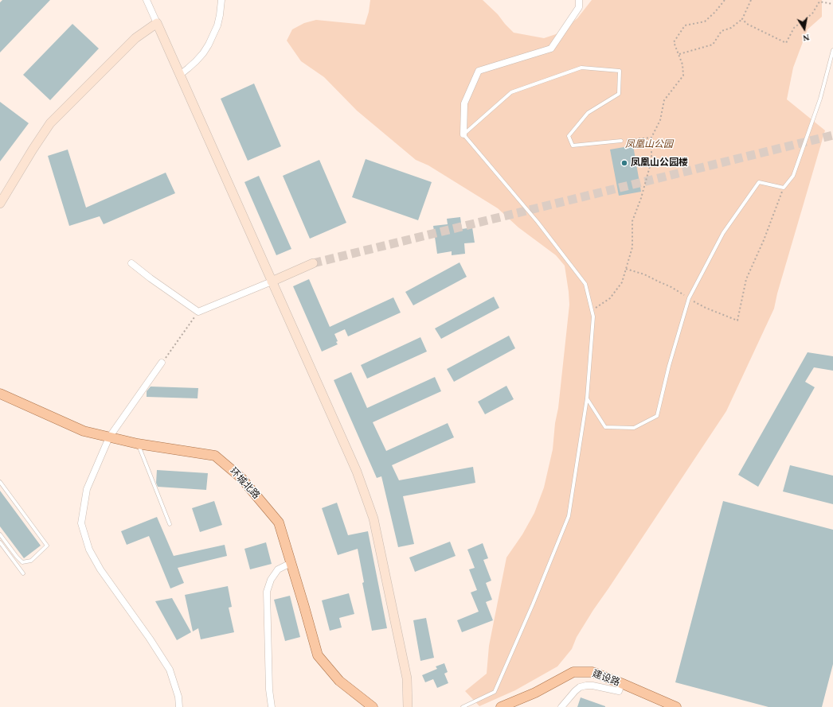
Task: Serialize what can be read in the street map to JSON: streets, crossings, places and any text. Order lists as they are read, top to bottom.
{
  "streets": {
    "main road": ["环城北路", "建设路"]
  },
  "parks": ["凤凰山公园"],
  "places": ["凤凰山公园楼"],
  "north": "bottom"
}
